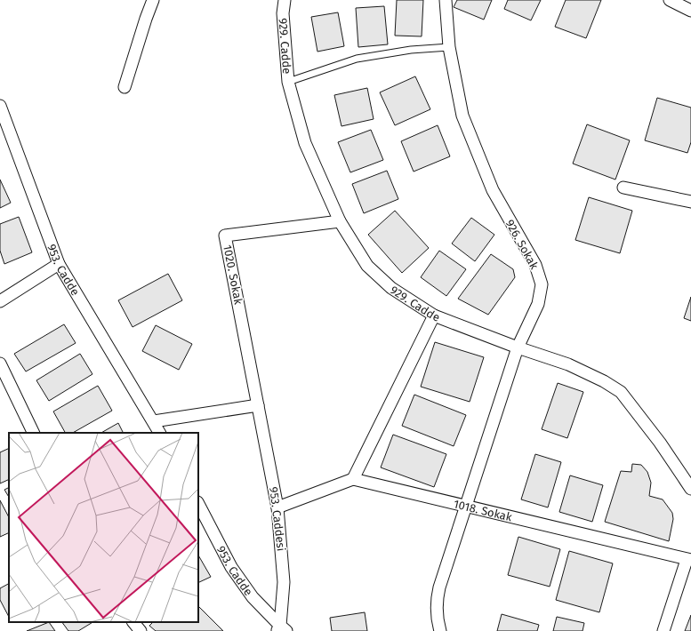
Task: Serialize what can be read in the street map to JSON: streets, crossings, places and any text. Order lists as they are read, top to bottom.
{
  "streets": {
    "street": [
      "929. Cadde",
      "926. Sokak",
      "953. Cadde",
      "1020. Sokak",
      "1018. Sokak",
      "953. Caddesi"
    ]
  },
  "crossings": [
    ["929. Cadde", "926. Sokak"],
    ["929. Cadde", "1020. Sokak"],
    ["926. Sokak", "1018. Sokak"],
    ["953. Cadde", "953. Caddesi"],
    ["1020. Sokak", "953. Caddesi"]
  ]
}
